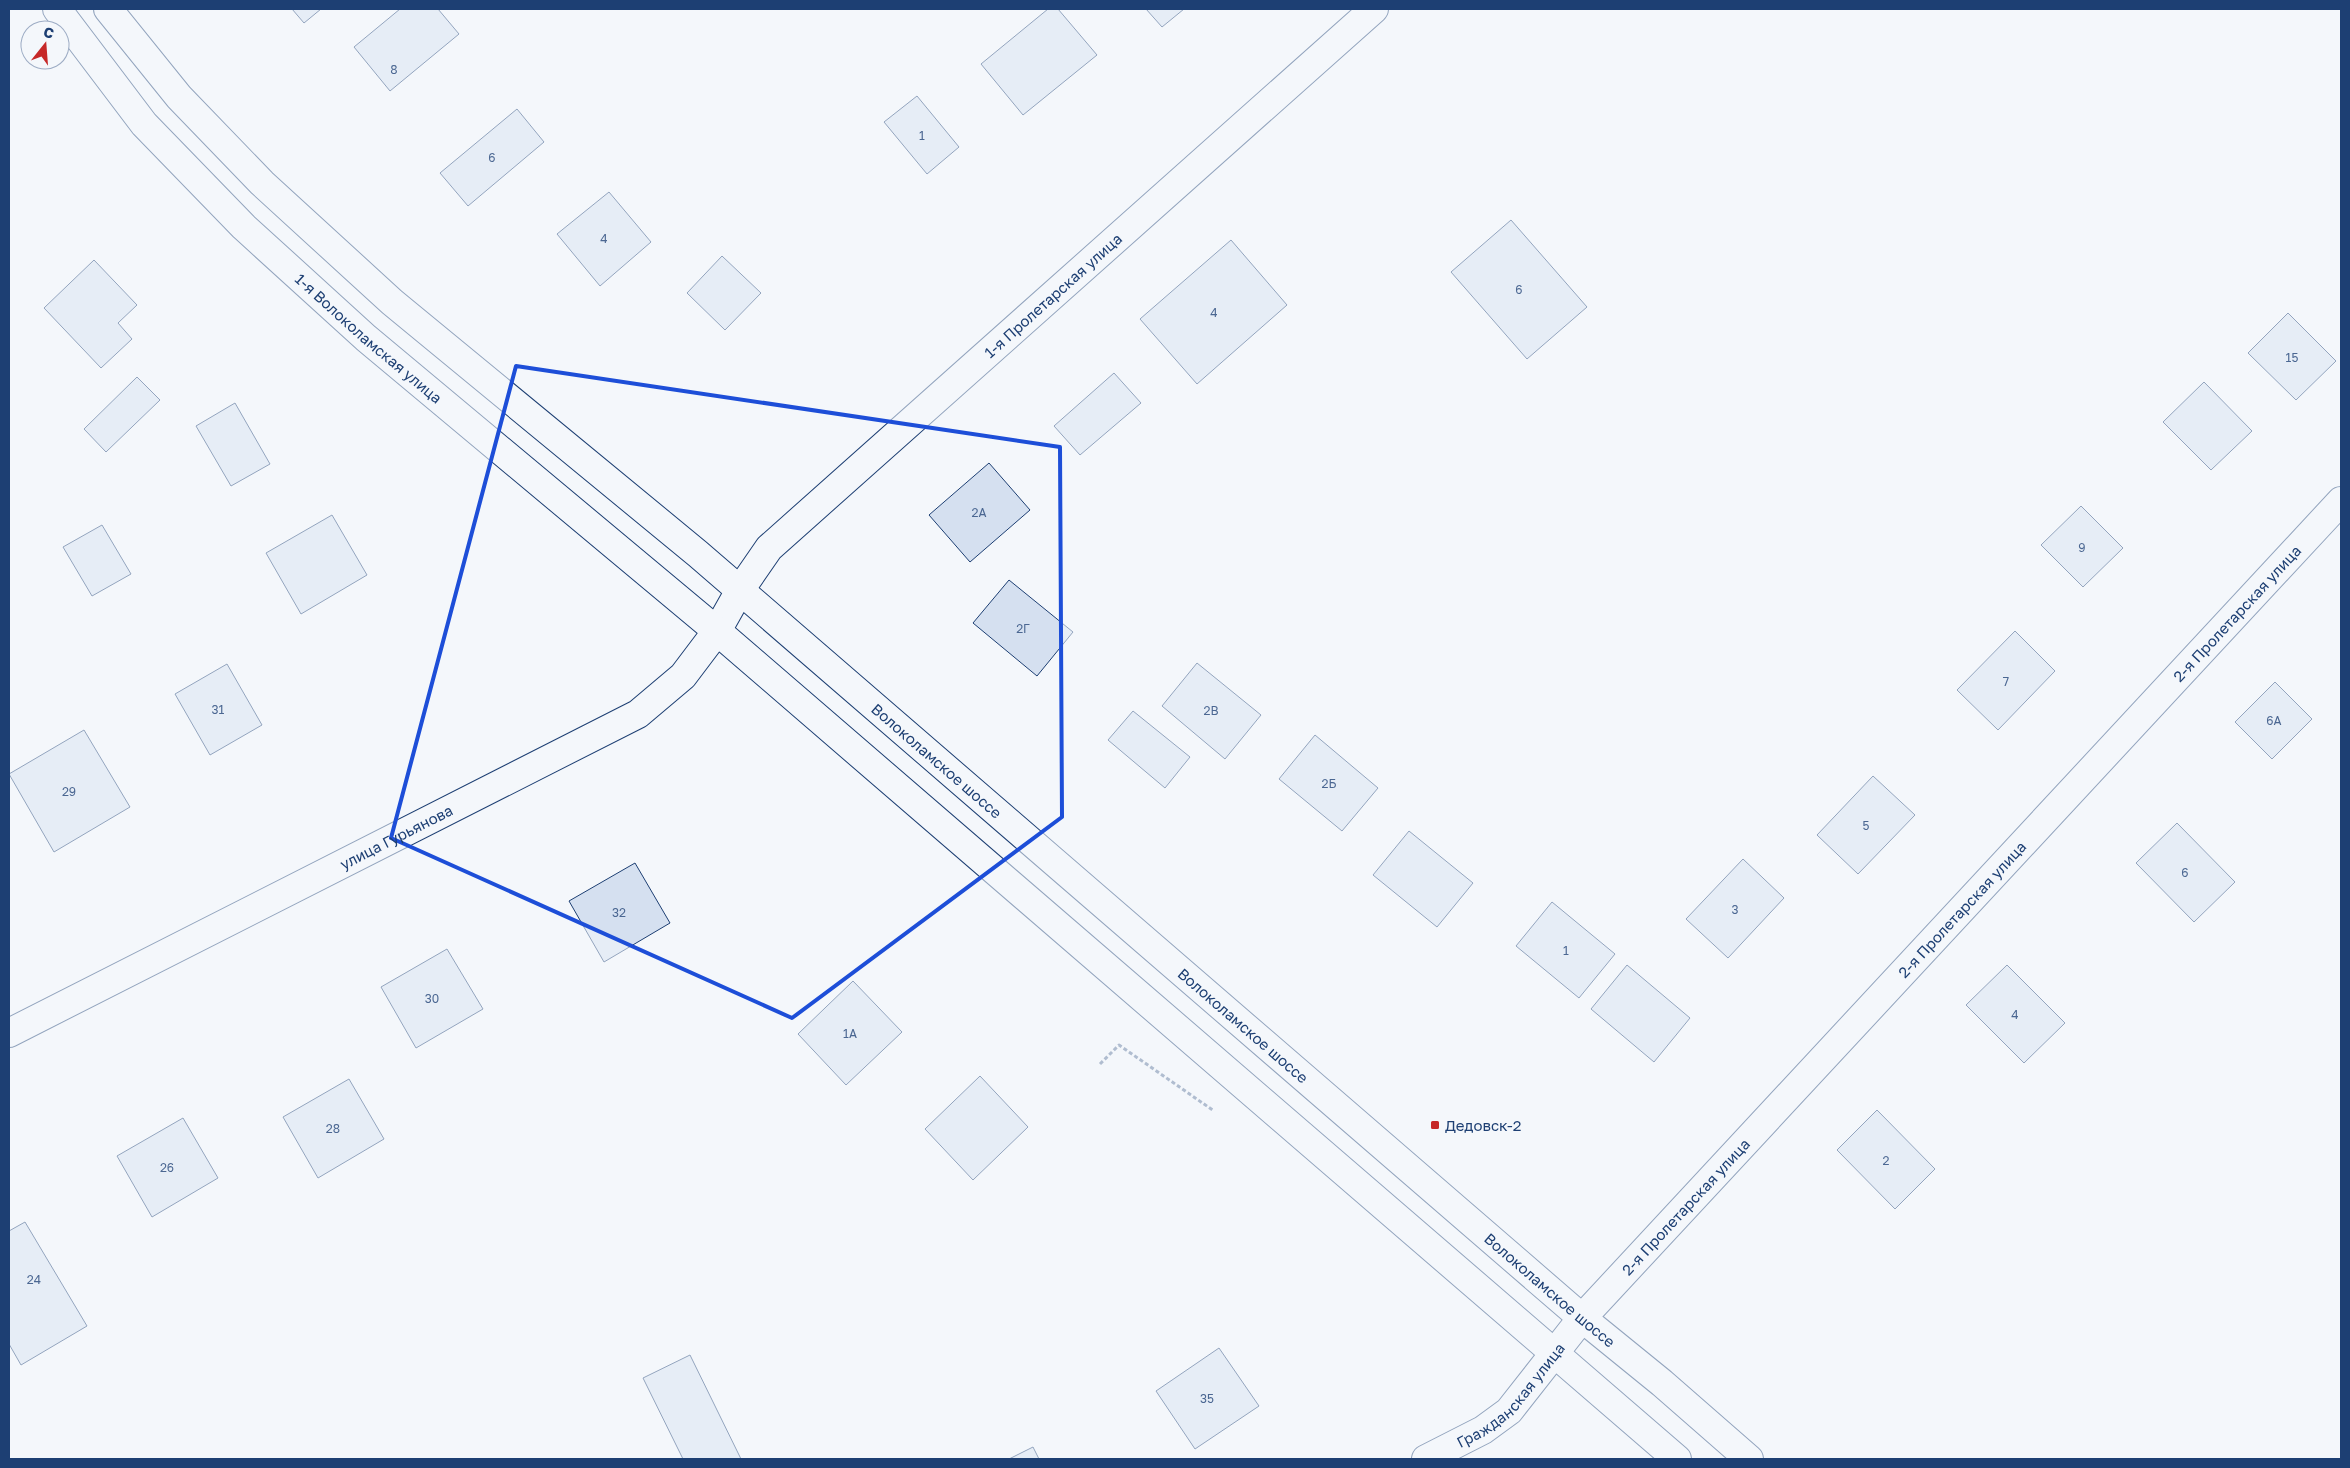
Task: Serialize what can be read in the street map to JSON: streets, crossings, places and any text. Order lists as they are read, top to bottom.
{
  "streets": {
    "main road": [
      "1-я Пролетарская улица",
      "1-я Волоколамская улица",
      "2-я Пролетарская улица",
      "Волоколамское шоссе",
      "улица Гурьянова",
      "Гражданская улица"
    ]
  },
  "crossings": [
    ["1-я Пролетарская улица", "Волоколамское шоссе"],
    ["1-я Пролетарская улица", "улица Гурьянова"],
    ["1-я Волоколамская улица", "улица Гурьянова"],
    ["2-я Пролетарская улица", "Волоколамское шоссе"],
    ["2-я Пролетарская улица", "Гражданская улица"],
    ["Волоколамское шоссе", "улица Гурьянова"],
    ["Волоколамское шоссе", "Гражданская улица"]
  ],
  "places": {
    "transit": ["Дедовск-2"]
  },
  "house_numbers": [
    "8",
    "1",
    "6",
    "4",
    "6",
    "4",
    "15",
    "2А",
    "9",
    "2Г",
    "7",
    "31",
    "2В",
    "6А",
    "2Б",
    "29",
    "5",
    "6",
    "3",
    "32",
    "1",
    "30",
    "4",
    "1А",
    "28",
    "2",
    "26",
    "24",
    "35"
  ],
  "north": "top"
}
